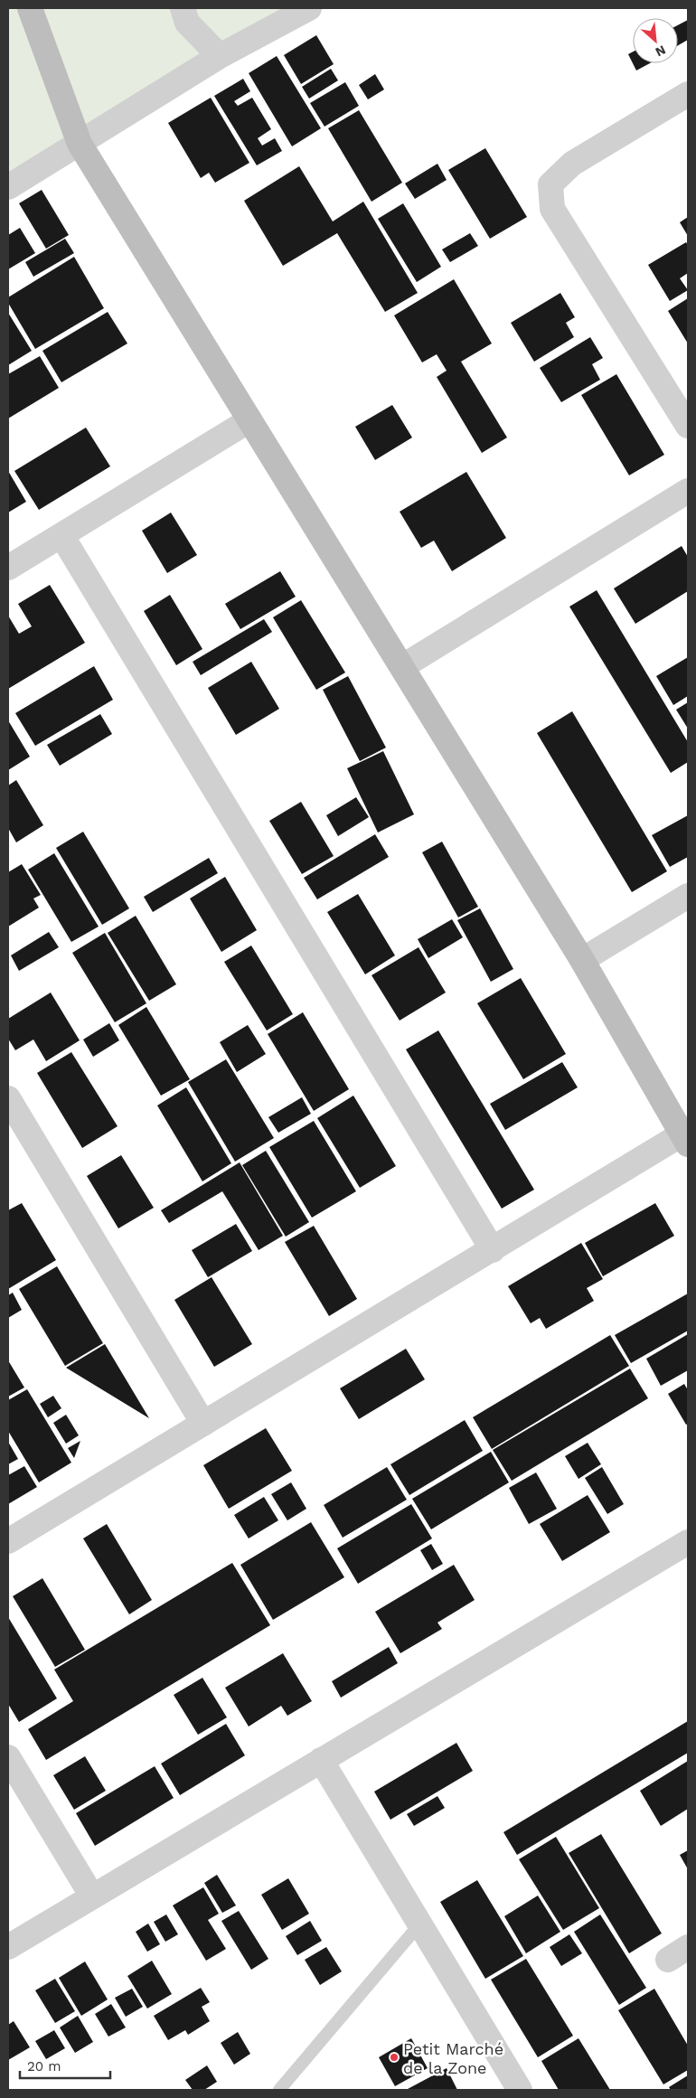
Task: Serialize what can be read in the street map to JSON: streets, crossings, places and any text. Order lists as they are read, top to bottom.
{
  "places": ["Petit Marché de la Zone"],
  "scale_bar": "20 m",
  "north": "bottom right"
}
